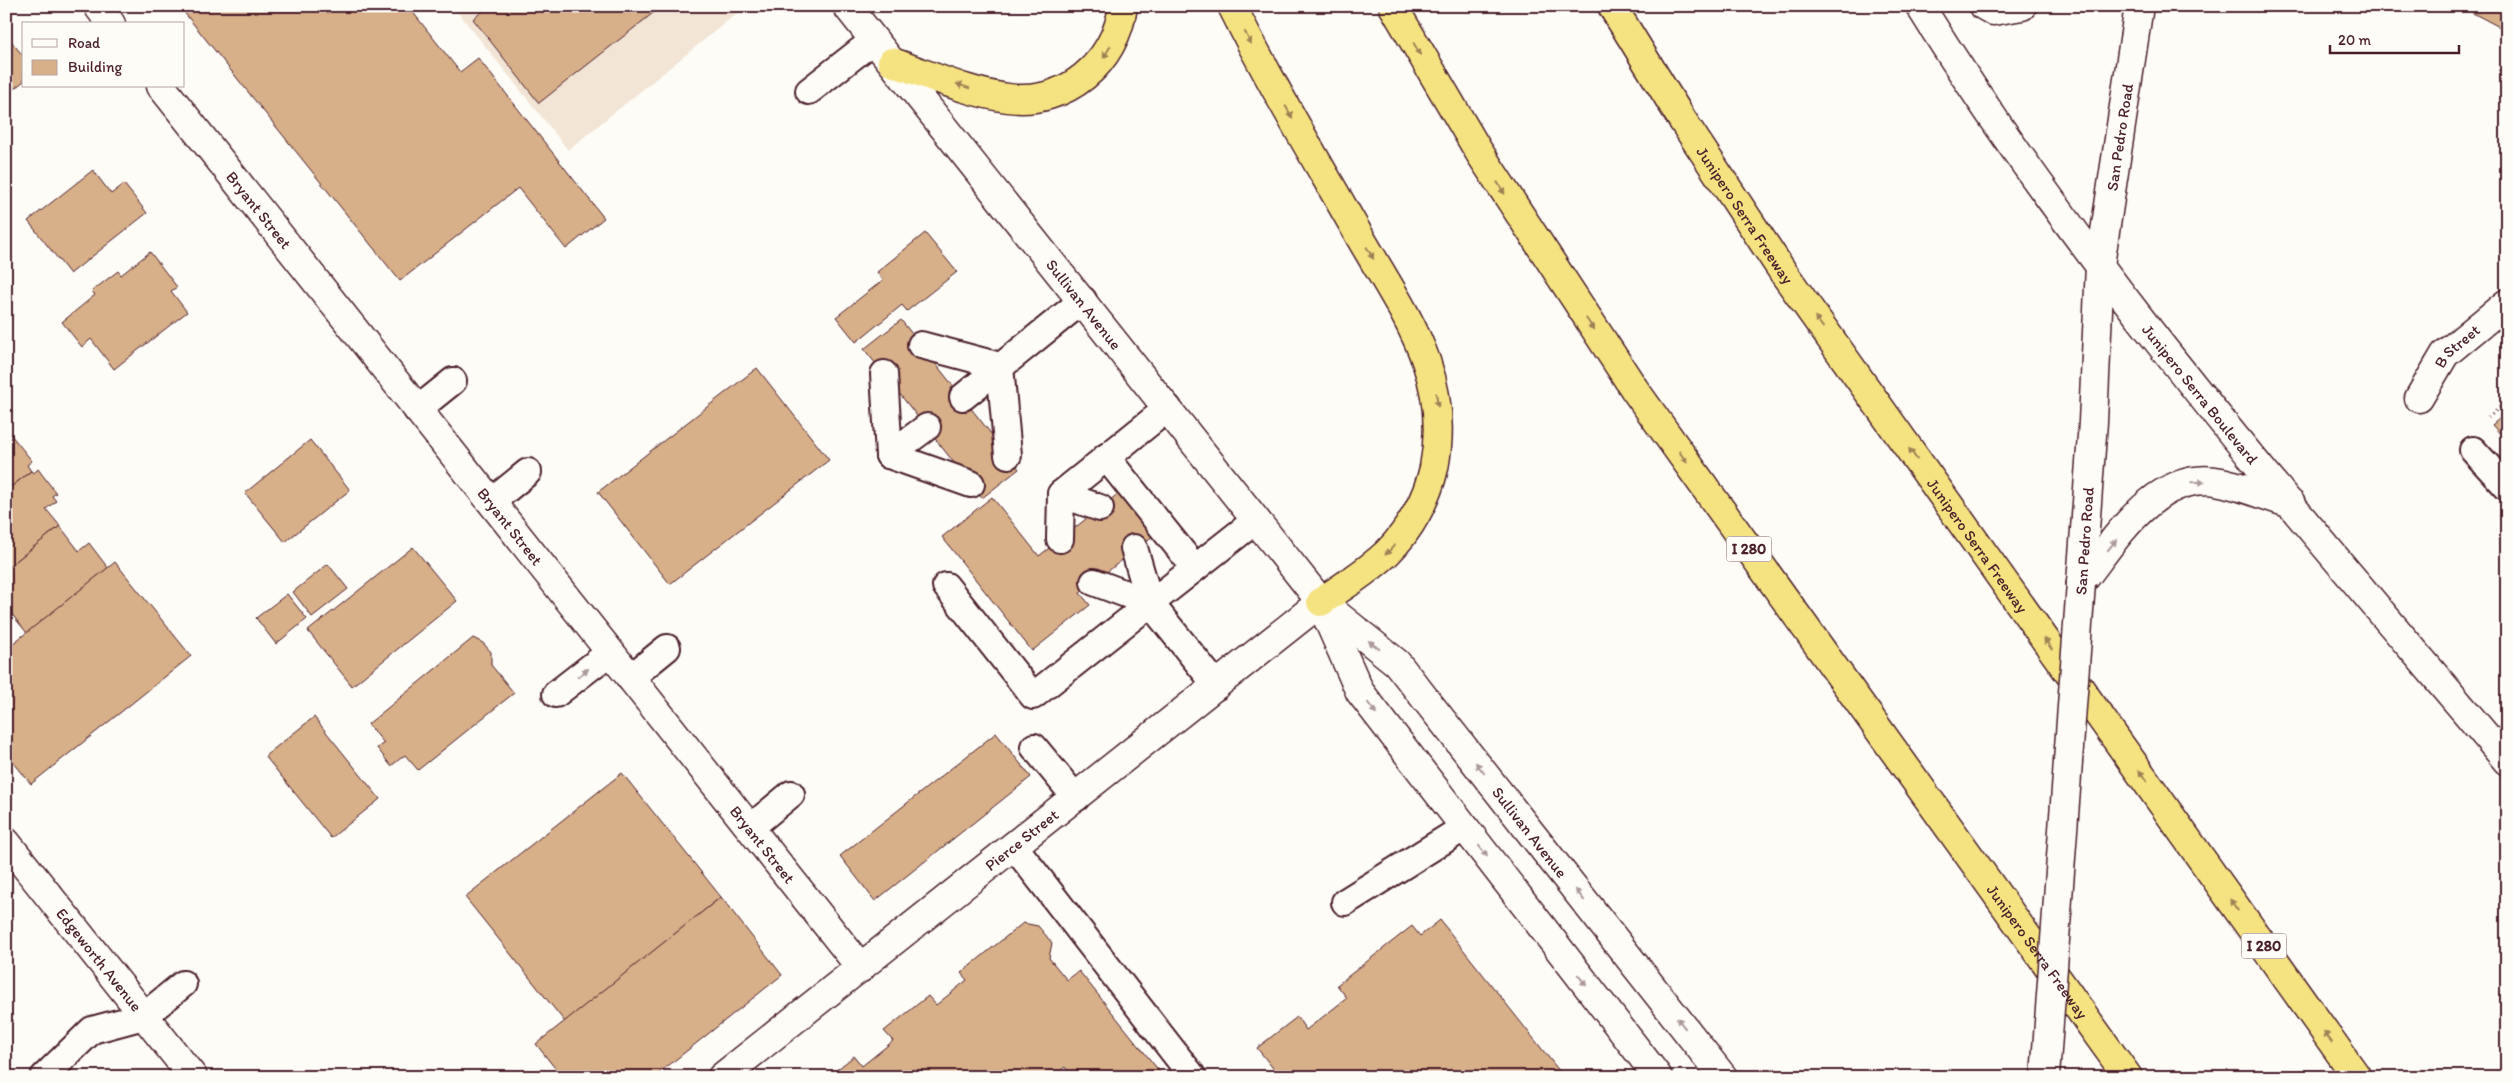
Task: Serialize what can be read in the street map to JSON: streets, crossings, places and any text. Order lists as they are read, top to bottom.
{
  "streets": {
    "highway": ["Junipero Serra Freeway", "I 280"],
    "street": [
      "San Pedro Road",
      "Bryant Street",
      "Sullivan Avenue",
      "B Street",
      "Junipero Serra Boulevard",
      "Pierce Street",
      "Edgeworth Avenue"
    ]
  },
  "crossings": [
    ["San Pedro Road", "Junipero Serra Boulevard"],
    ["Bryant Street", "Pierce Street"],
    ["Sullivan Avenue", "Pierce Street"]
  ],
  "legend": ["Road", "Building"],
  "scale_bar": "20 m"
}
